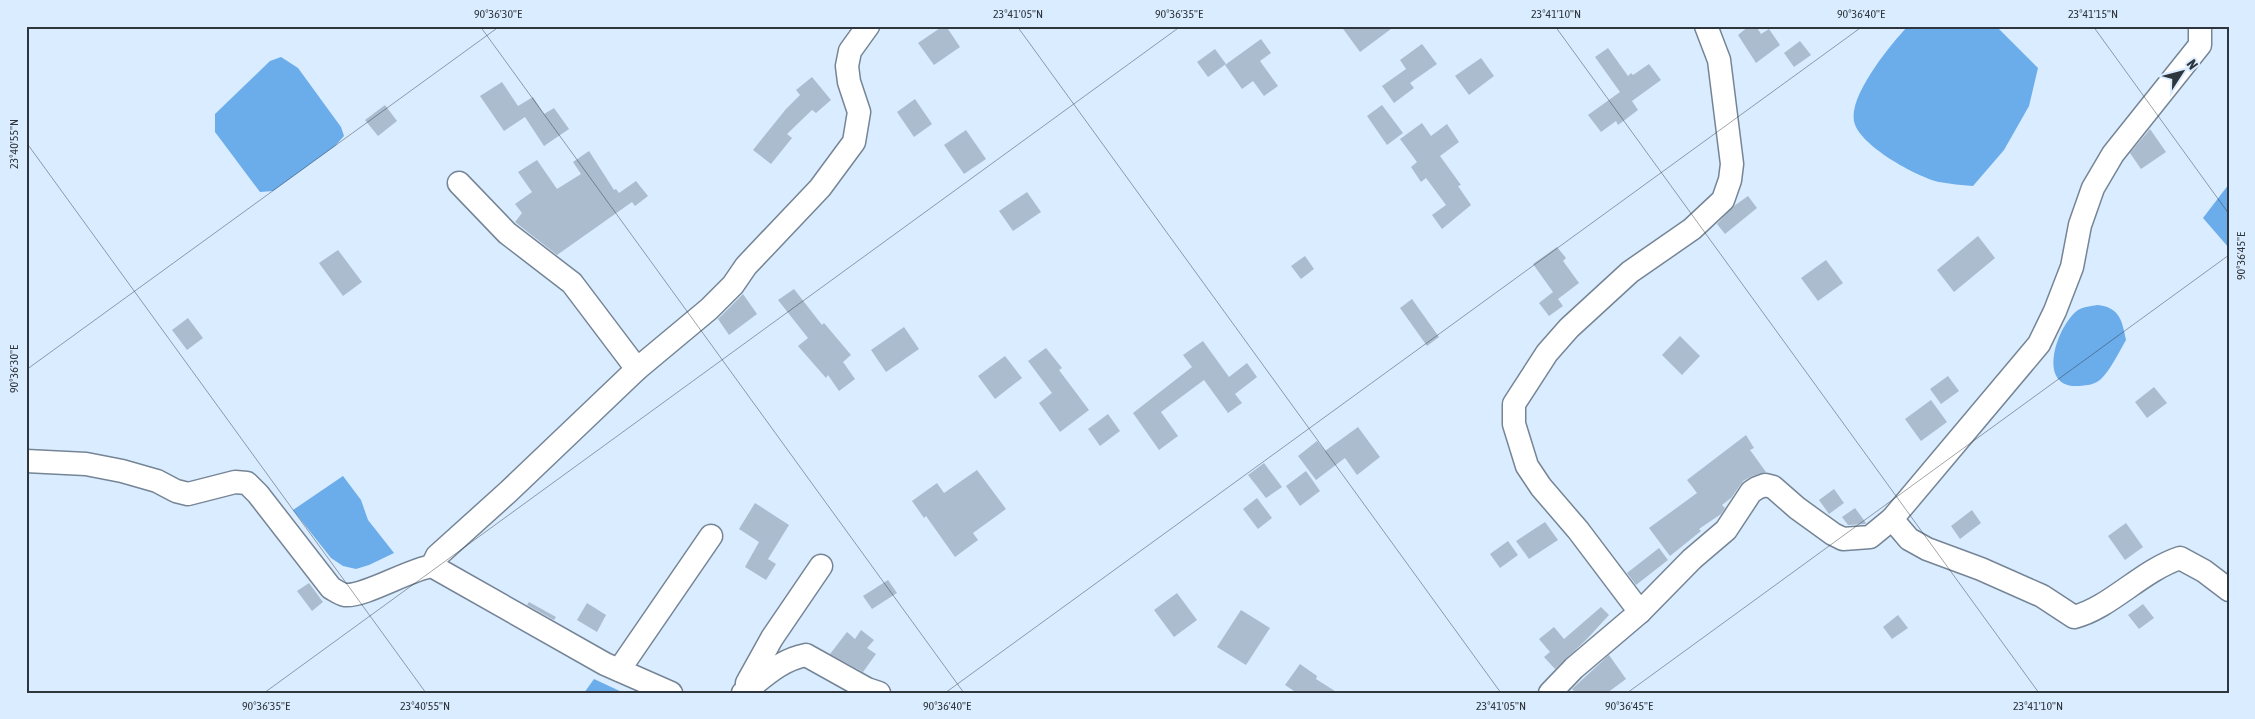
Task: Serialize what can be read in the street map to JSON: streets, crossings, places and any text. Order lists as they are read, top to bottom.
{
  "north": "top right",
  "coordinates": [
    "90°36'30\"E",
    "23°41'05\"N",
    "90°36'35\"E",
    "23°41'10\"N",
    "90°36'40\"E",
    "23°41'15\"N",
    "23°40'55\"N",
    "90°36'45\"E"
  ]
}
